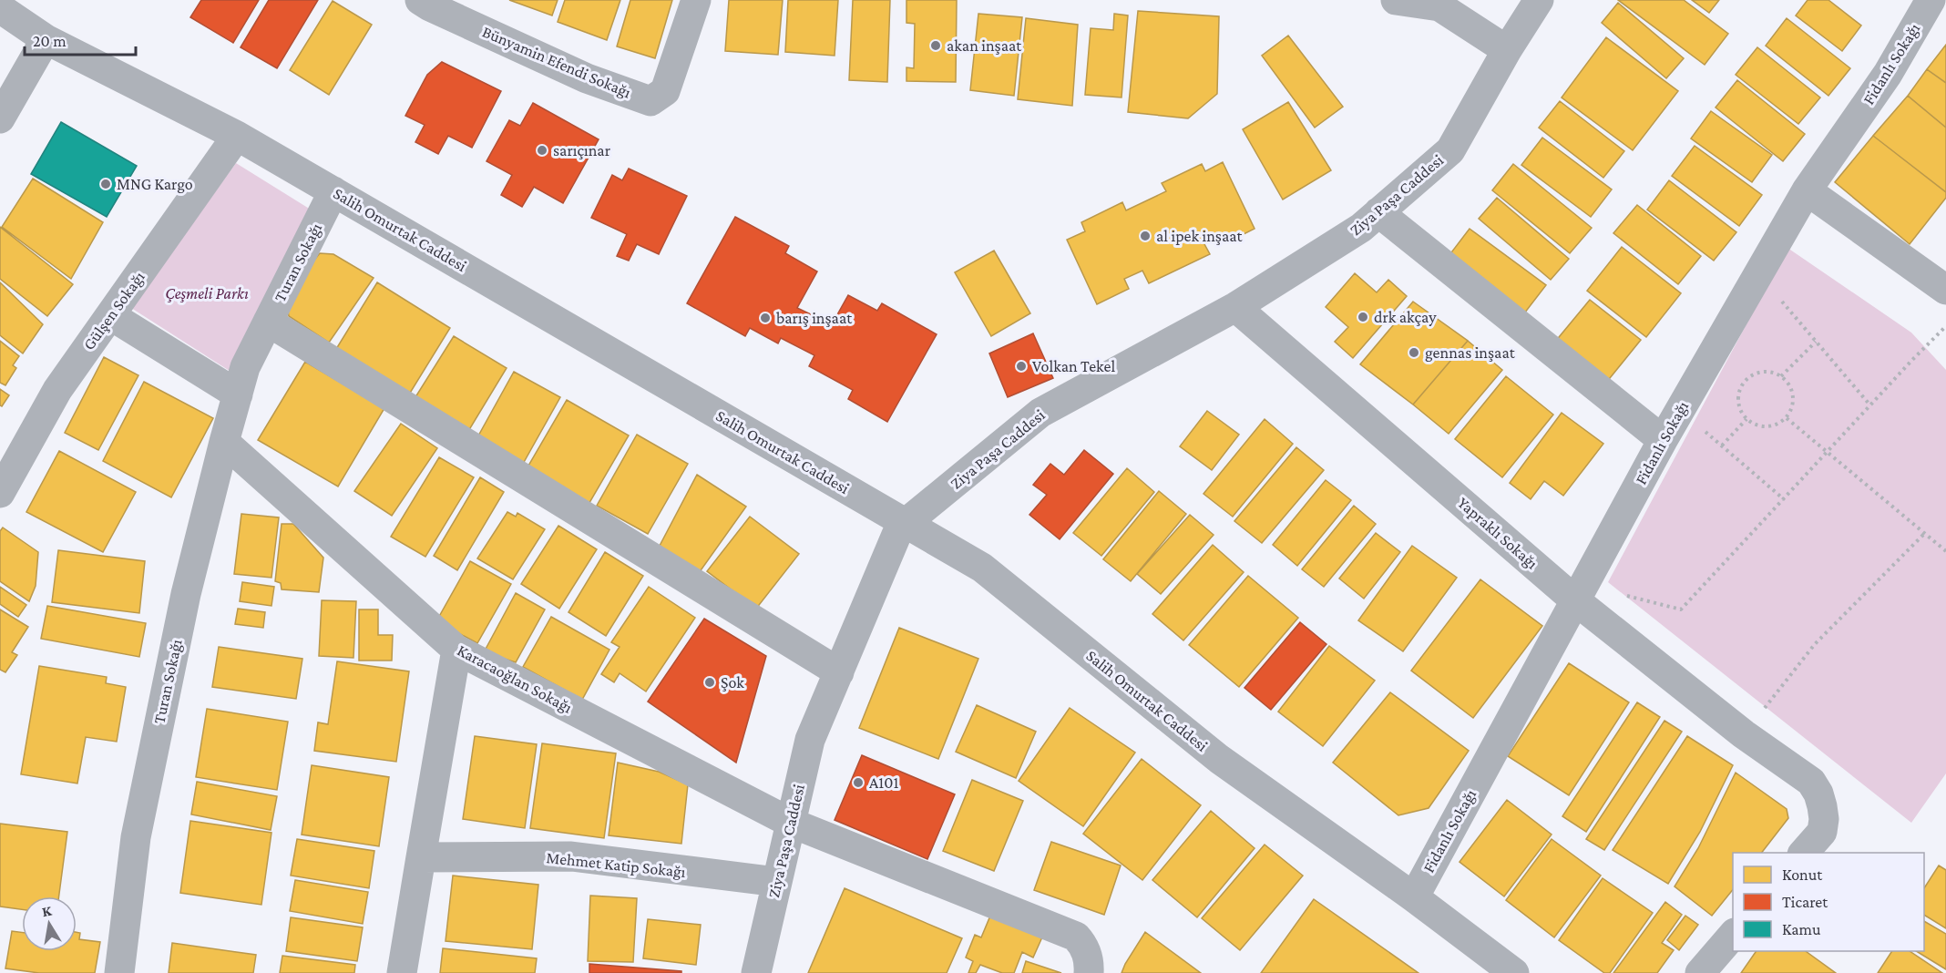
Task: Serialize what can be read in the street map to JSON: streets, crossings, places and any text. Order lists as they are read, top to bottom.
{
  "streets": {
    "street": [
      "Bünyamin Efendi Sokağı",
      "Fidanlı Sokağı",
      "Ziya Paşa Caddesi",
      "Salih Omurtak Caddesi",
      "Turan Sokağı",
      "Gülşen Sokağı",
      "Yapraklı Sokağı",
      "Karacaoğlan Sokağı",
      "Mehmet Katip Sokağı"
    ]
  },
  "crossings": [
    ["Fidanlı Sokağı", "Salih Omurtak Caddesi"],
    ["Fidanlı Sokağı", "Yapraklı Sokağı"],
    ["Ziya Paşa Caddesi", "Salih Omurtak Caddesi"],
    ["Ziya Paşa Caddesi", "Yapraklı Sokağı"],
    ["Ziya Paşa Caddesi", "Karacaoğlan Sokağı"],
    ["Ziya Paşa Caddesi", "Mehmet Katip Sokağı"],
    ["Salih Omurtak Caddesi", "Turan Sokağı"],
    ["Salih Omurtak Caddesi", "Gülşen Sokağı"],
    ["Turan Sokağı", "Karacaoğlan Sokağı"]
  ],
  "parks": ["Çeşmeli Parkı"],
  "places": [
    "akan inşaat",
    "sarıçınar",
    "MNG Kargo",
    "al ipek inşaat",
    "drk akçay",
    "barış inşaat",
    "gennas inşaat",
    "Volkan Tekel",
    "Şok",
    "A101"
  ],
  "legend": ["Konut", "Ticaret", "Kamu"],
  "scale_bar": "20 m",
  "north": "top"
}
